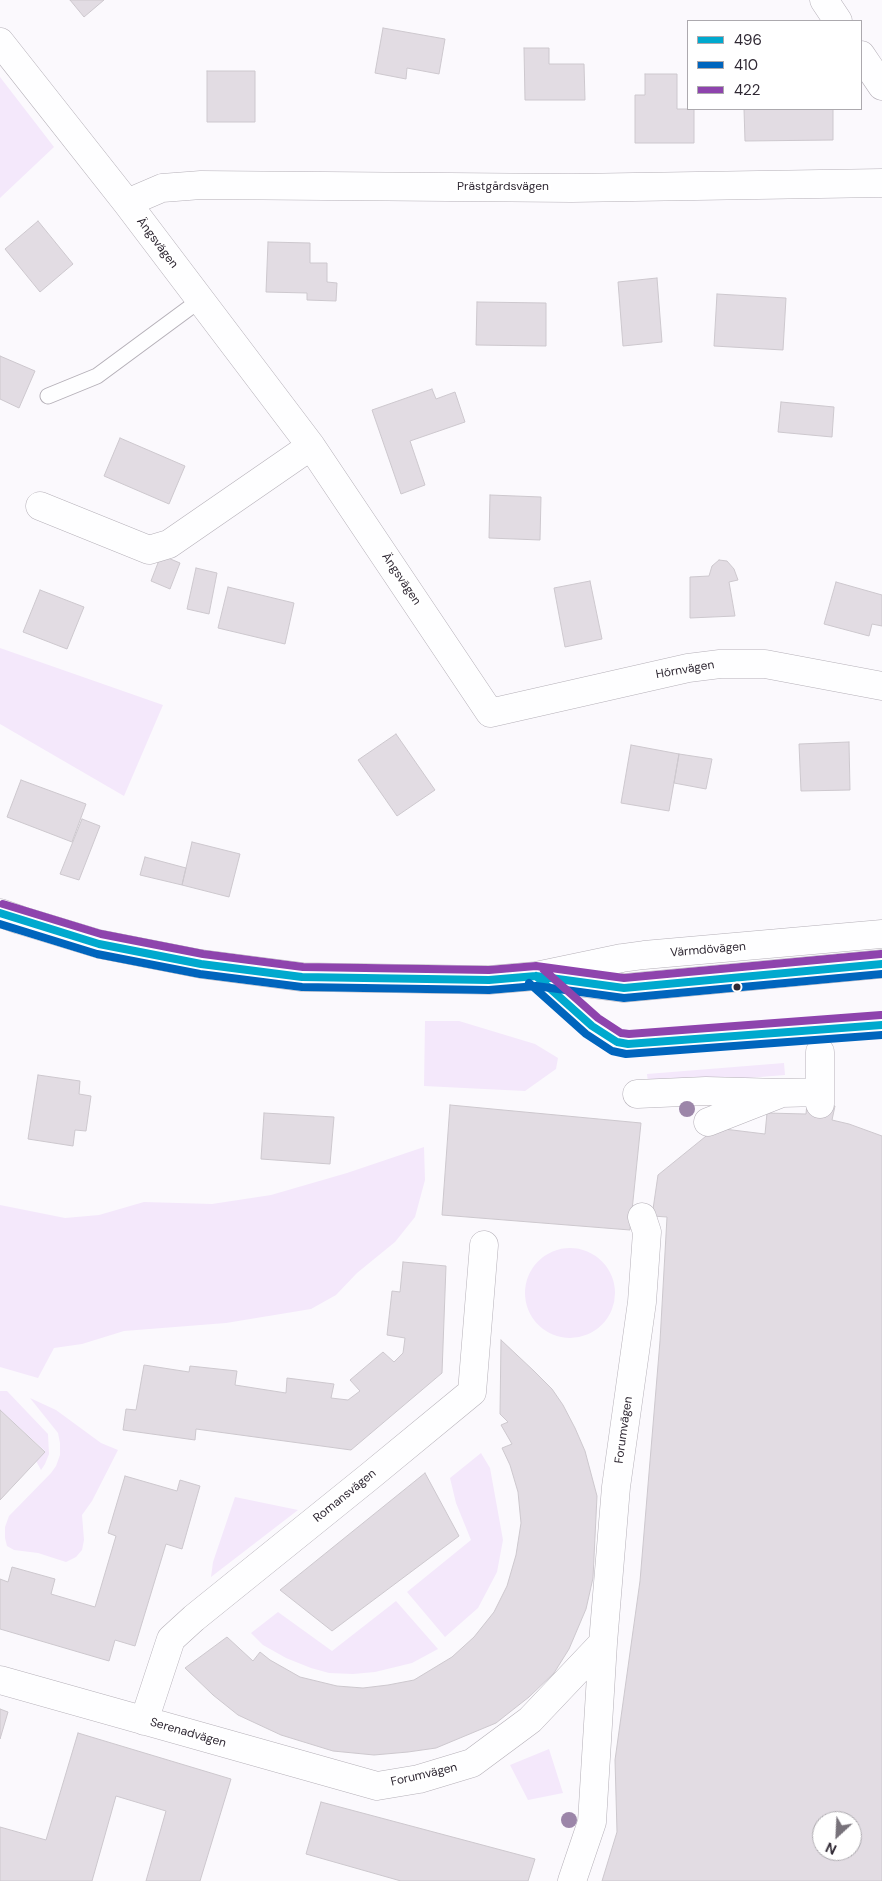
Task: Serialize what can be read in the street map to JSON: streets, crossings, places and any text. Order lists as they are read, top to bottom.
{
  "streets": {
    "street": [
      "Prästgårdsvägen",
      "Ängsvägen",
      "Hörnvägen",
      "Värmdövägen",
      "Forumvägen",
      "Romansvägen",
      "Serenadvägen"
    ]
  },
  "crossings": [
    ["Prästgårdsvägen", "Ängsvägen"],
    ["Ängsvägen", "Hörnvägen"],
    ["Forumvägen", "Serenadvägen"],
    ["Romansvägen", "Serenadvägen"]
  ],
  "lines": ["transit line 422", "transit line 496", "transit line 410"],
  "legend": ["496", "410", "422"],
  "north": "bottom left"
}
